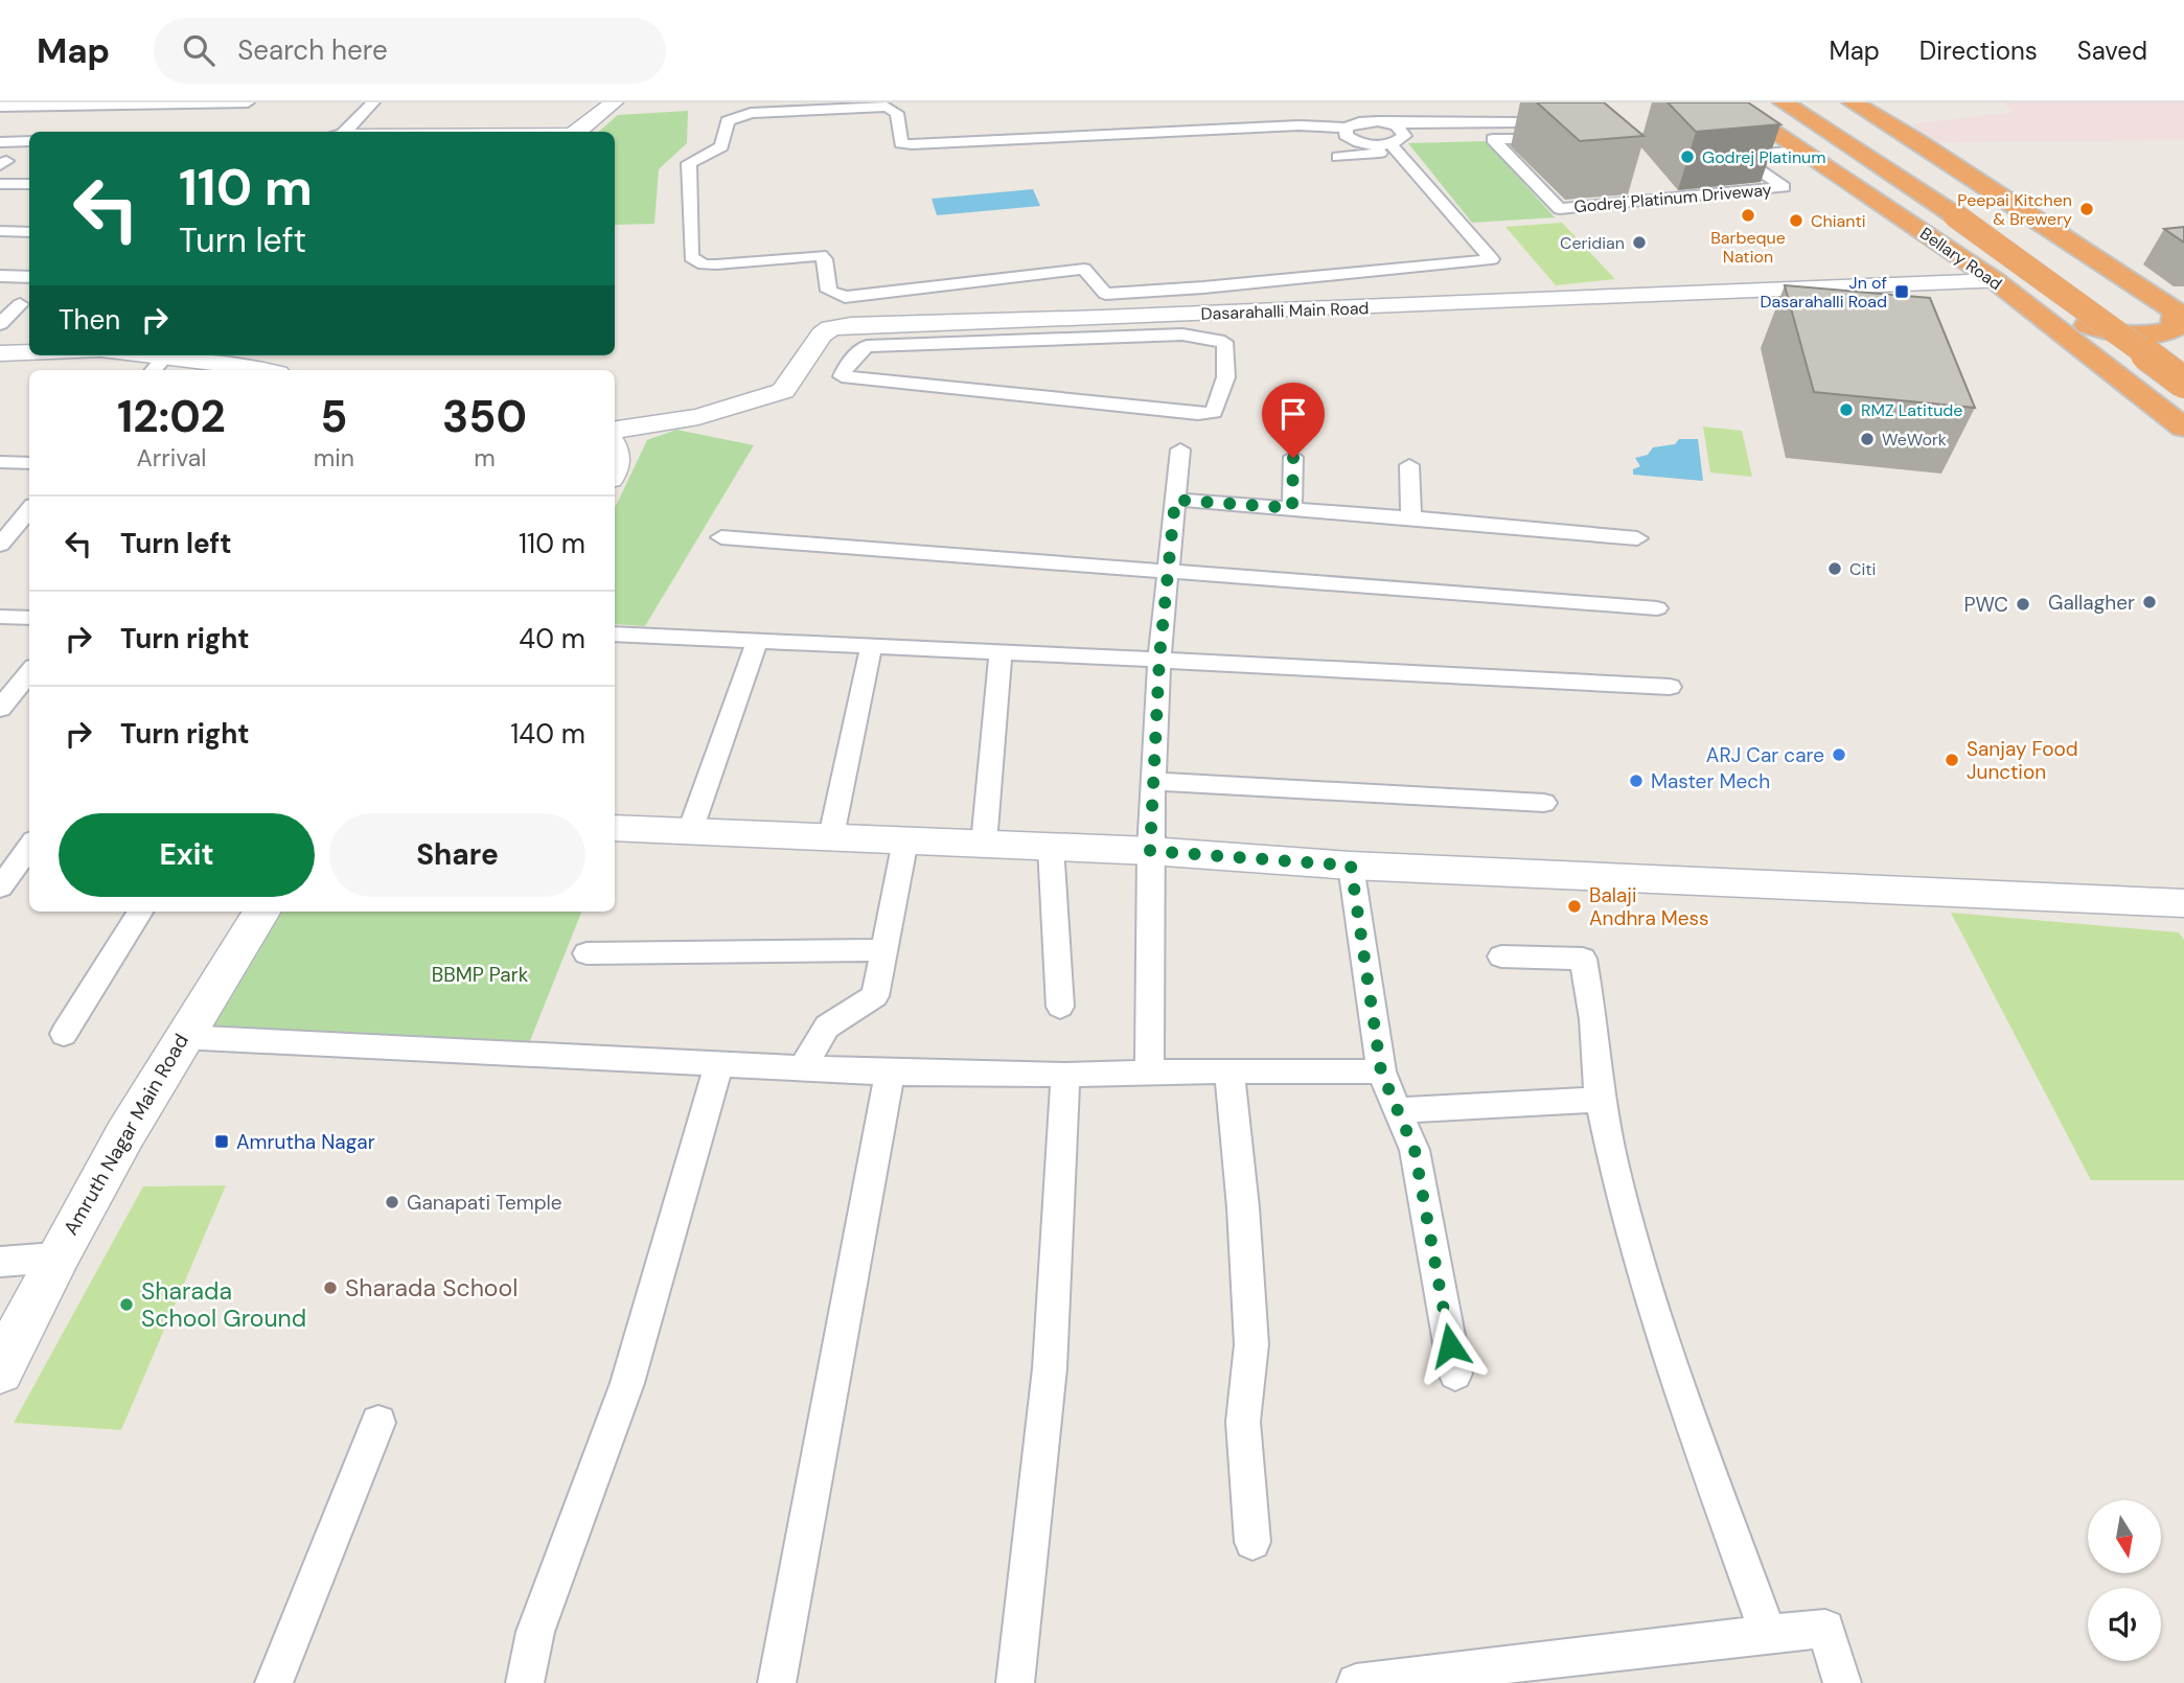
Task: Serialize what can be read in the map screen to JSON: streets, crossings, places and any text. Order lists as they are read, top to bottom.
{
  "streets": {
    "highway": ["Bellary Road"],
    "street": ["Godrej Platinum Driveway", "Dasarahalli Main Road", "Amruth Nagar Main Road"]
  },
  "crossings": [
    ["Bellary Road", "Dasarahalli Main Road"]
  ],
  "parks": ["BBMP Park"],
  "places": {
    "other": [
      "Godrej Platinum",
      "Peepai Kitchen & Brewery",
      "Barbeque Nation",
      "Chianti",
      "Ceridian",
      "RMZ Latitude",
      "WeWork",
      "Citi",
      "Gallagher",
      "PWC",
      "ARJ Car care",
      "Sanjay Food Junction",
      "Master Mech",
      "Balaji Andhra Mess",
      "Ganapati Temple",
      "Sharada School",
      "Sharada School Ground"
    ],
    "transit": ["Jn of Dasarahalli Road", "Amrutha Nagar"]
  },
  "north": "bottom",
  "page": {
    "header": "Map",
    "search": "Search here",
    "nav": ["Map", "Directions", "Saved"],
    "turn": ["110 m", "Turn left"],
    "then": "Then",
    "eta": [
      "12:02",
      "Arrival",
      "5",
      "min",
      "350",
      "m"
    ],
    "list": [
      {
        "name": "Turn left",
        "value": "110 m"
      },
      {
        "name": "Turn right",
        "value": "40 m"
      },
      {
        "name": "Turn right",
        "value": "140 m"
      }
    ],
    "buttons": ["Exit", "Share"]
  }
}
